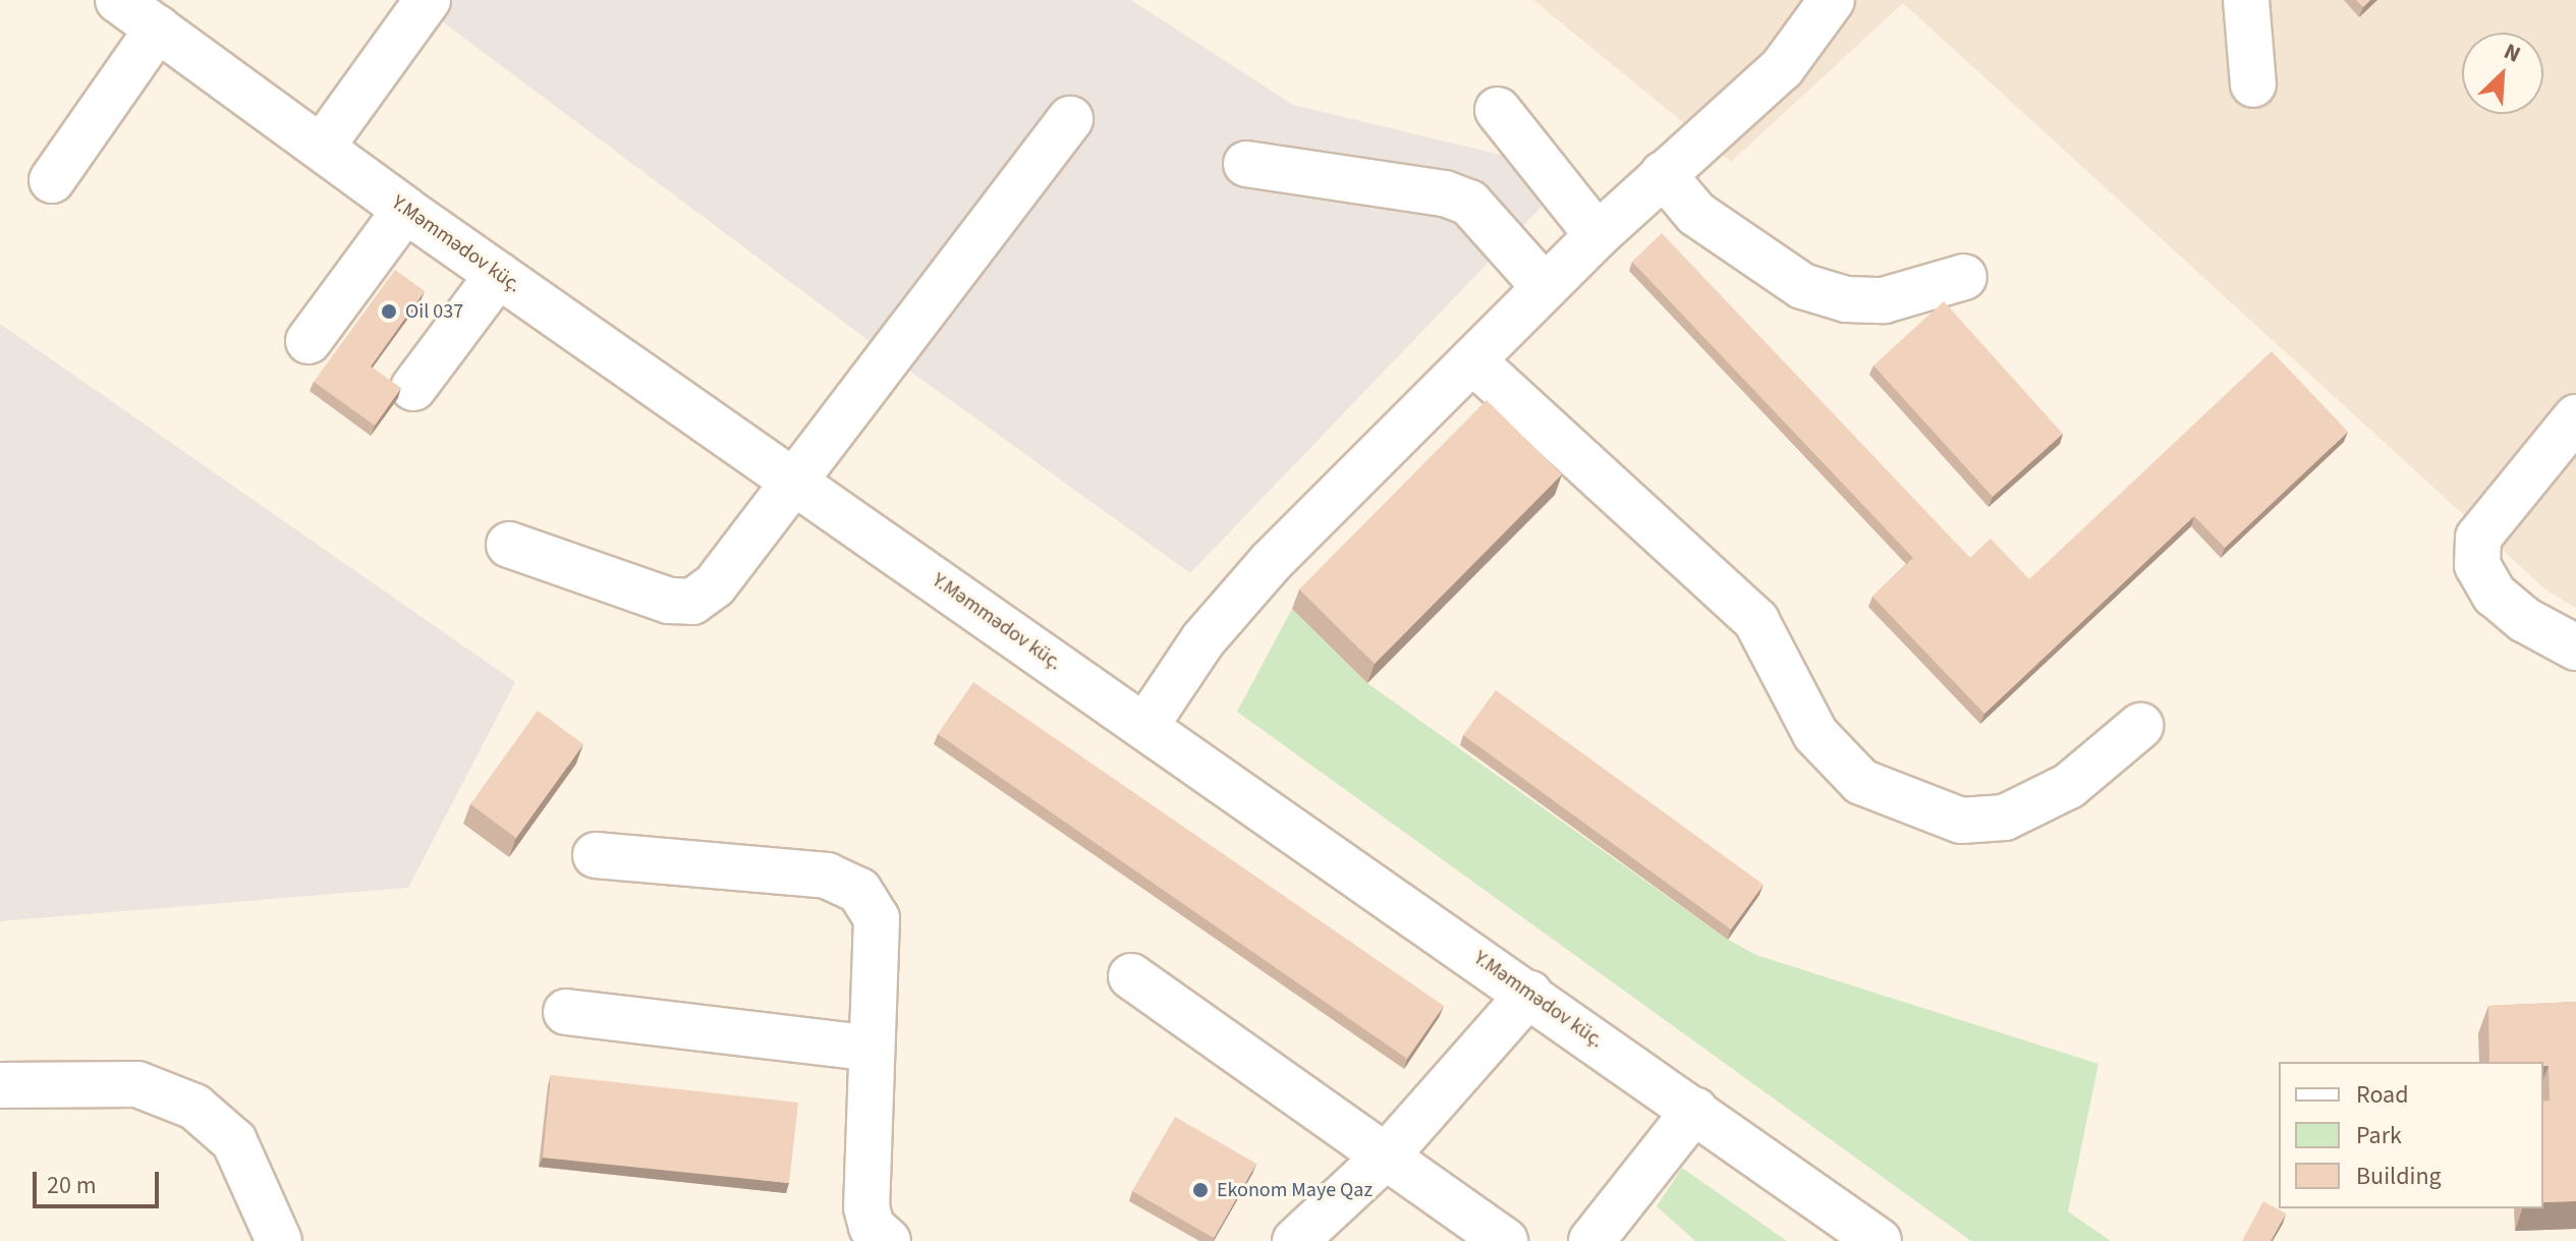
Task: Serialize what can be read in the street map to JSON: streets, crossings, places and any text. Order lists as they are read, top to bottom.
{
  "streets": {
    "street": ["Y.Məmmədov küç."]
  },
  "places": ["Oil 037", "Ekonom Maye Qaz"],
  "legend": ["Road", "Park", "Building"],
  "scale_bar": "20 m",
  "north": "top right"
}
